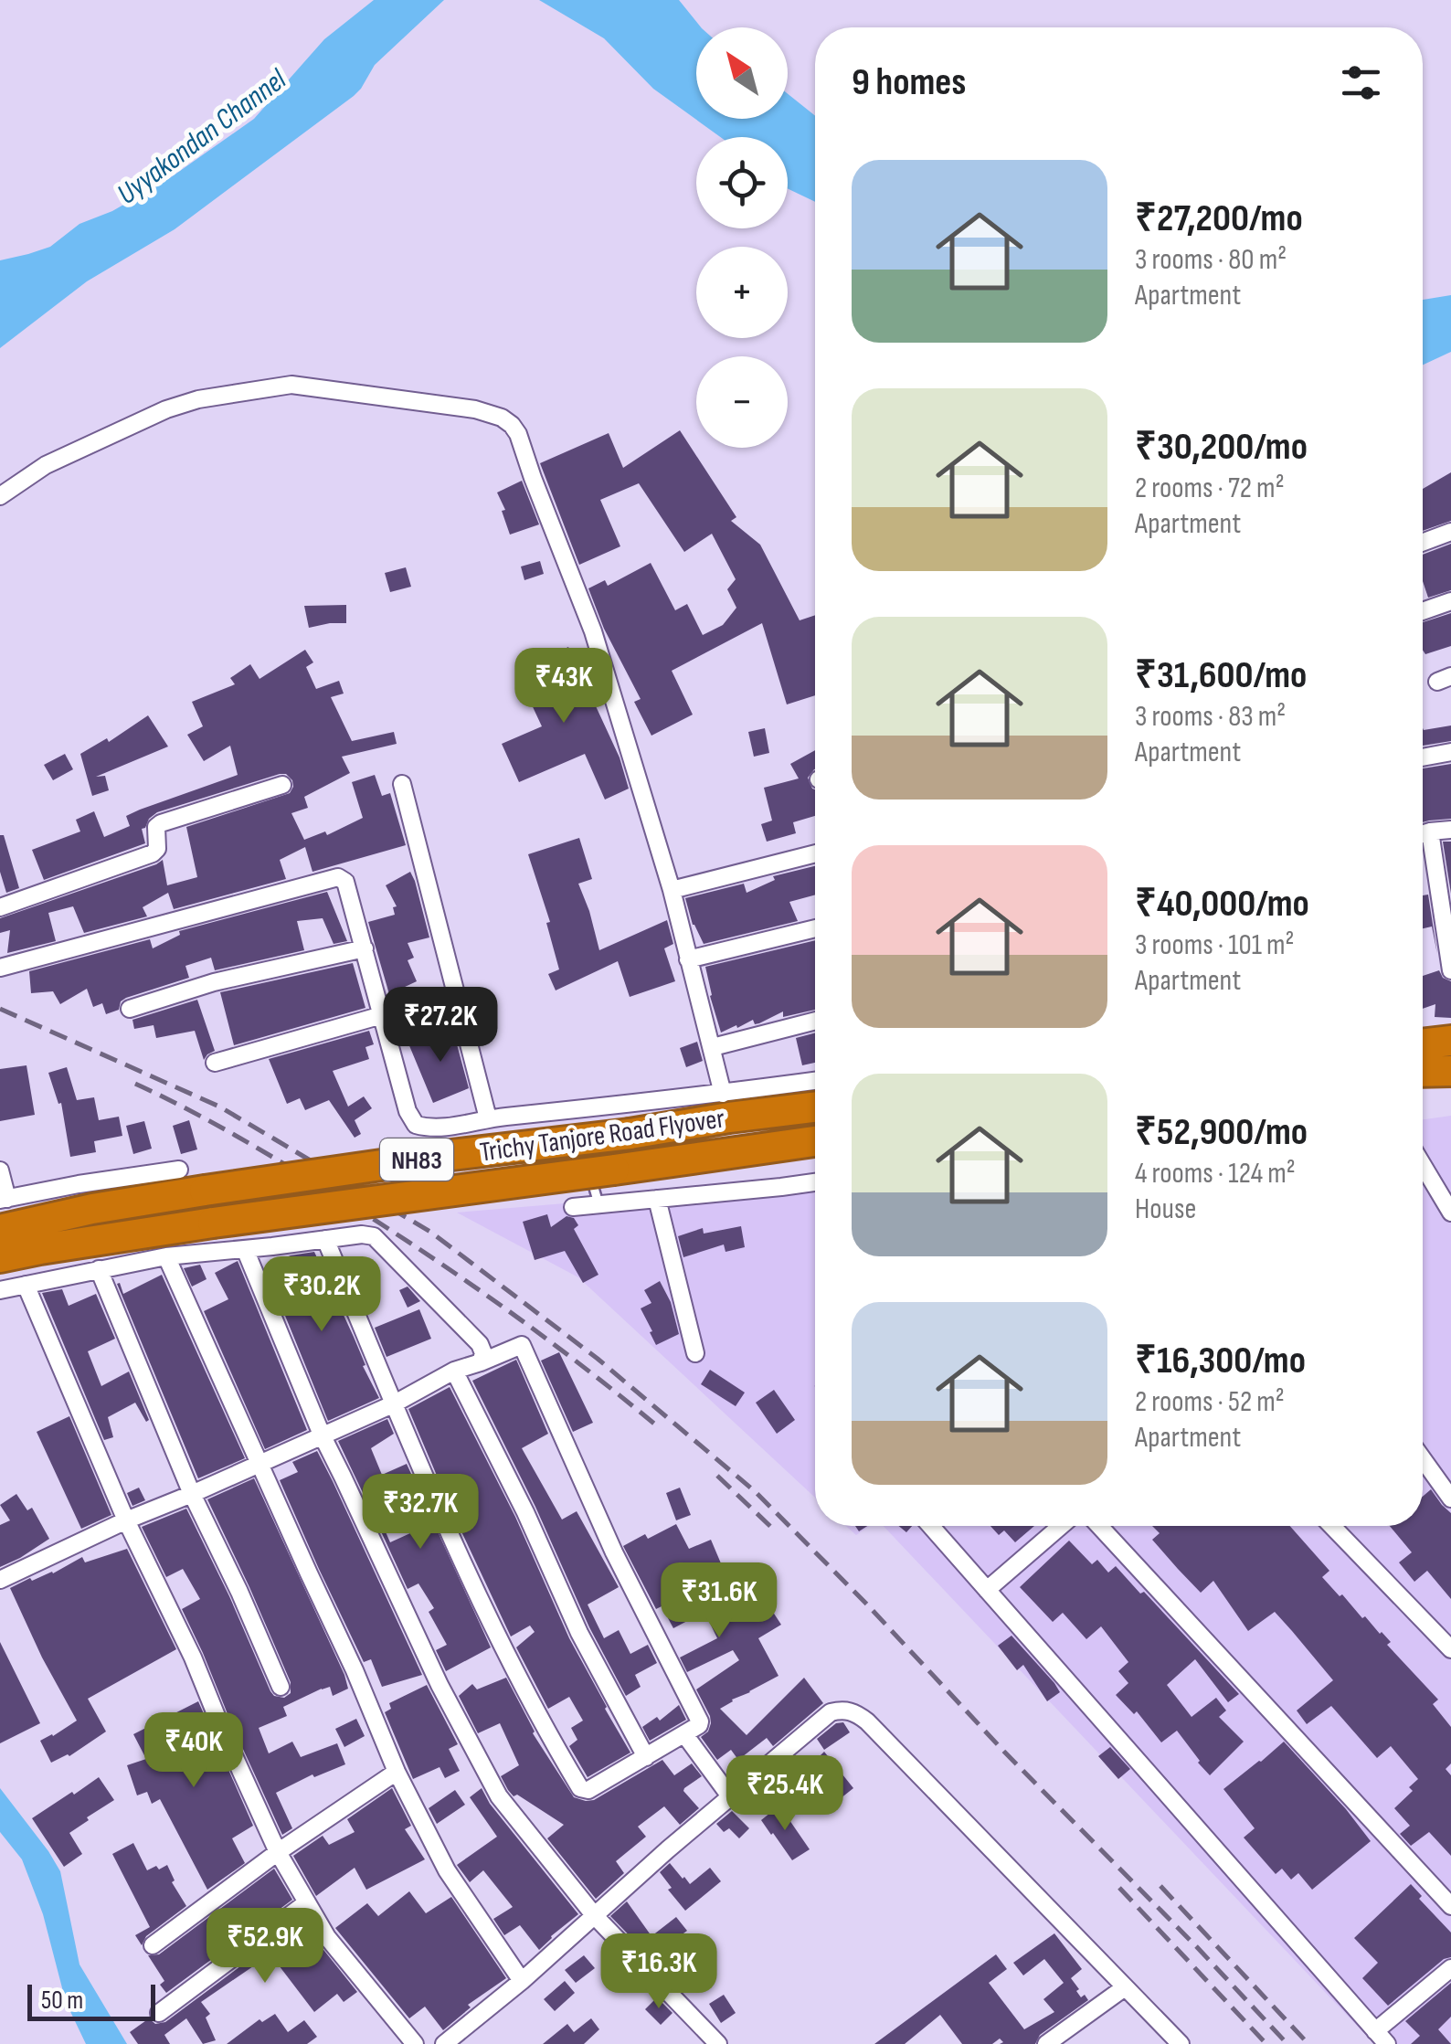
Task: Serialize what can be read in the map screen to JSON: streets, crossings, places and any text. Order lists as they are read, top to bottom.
{
  "streets": {
    "highway": ["Trichy Tanjore Road Flyover", "NH83"]
  },
  "water": ["Uyyakondan Channel"],
  "scale_bar": "50 m",
  "north": "top left",
  "page": {
    "map_buttons": ["+", "−"],
    "heading": "9 homes",
    "list": [
      {
        "name": "₹27,200/mo",
        "note": "3 rooms · 80 m² · Apartment"
      },
      {
        "name": "₹30,200/mo",
        "note": "2 rooms · 72 m² · Apartment"
      },
      {
        "name": "₹31,600/mo",
        "note": "3 rooms · 83 m² · Apartment"
      },
      {
        "name": "₹40,000/mo",
        "note": "3 rooms · 101 m² · Apartment"
      },
      {
        "name": "₹52,900/mo",
        "note": "4 rooms · 124 m² · House"
      },
      {
        "name": "₹16,300/mo",
        "note": "2 rooms · 52 m² · Apartment"
      }
    ],
    "price": [
      "₹43K",
      "₹27.2K",
      "₹30.2K",
      "₹32.7K",
      "₹31.6K",
      "₹40K",
      "₹25.4K",
      "₹52.9K",
      "₹16.3K"
    ],
    "scale": "50 m"
  }
}
